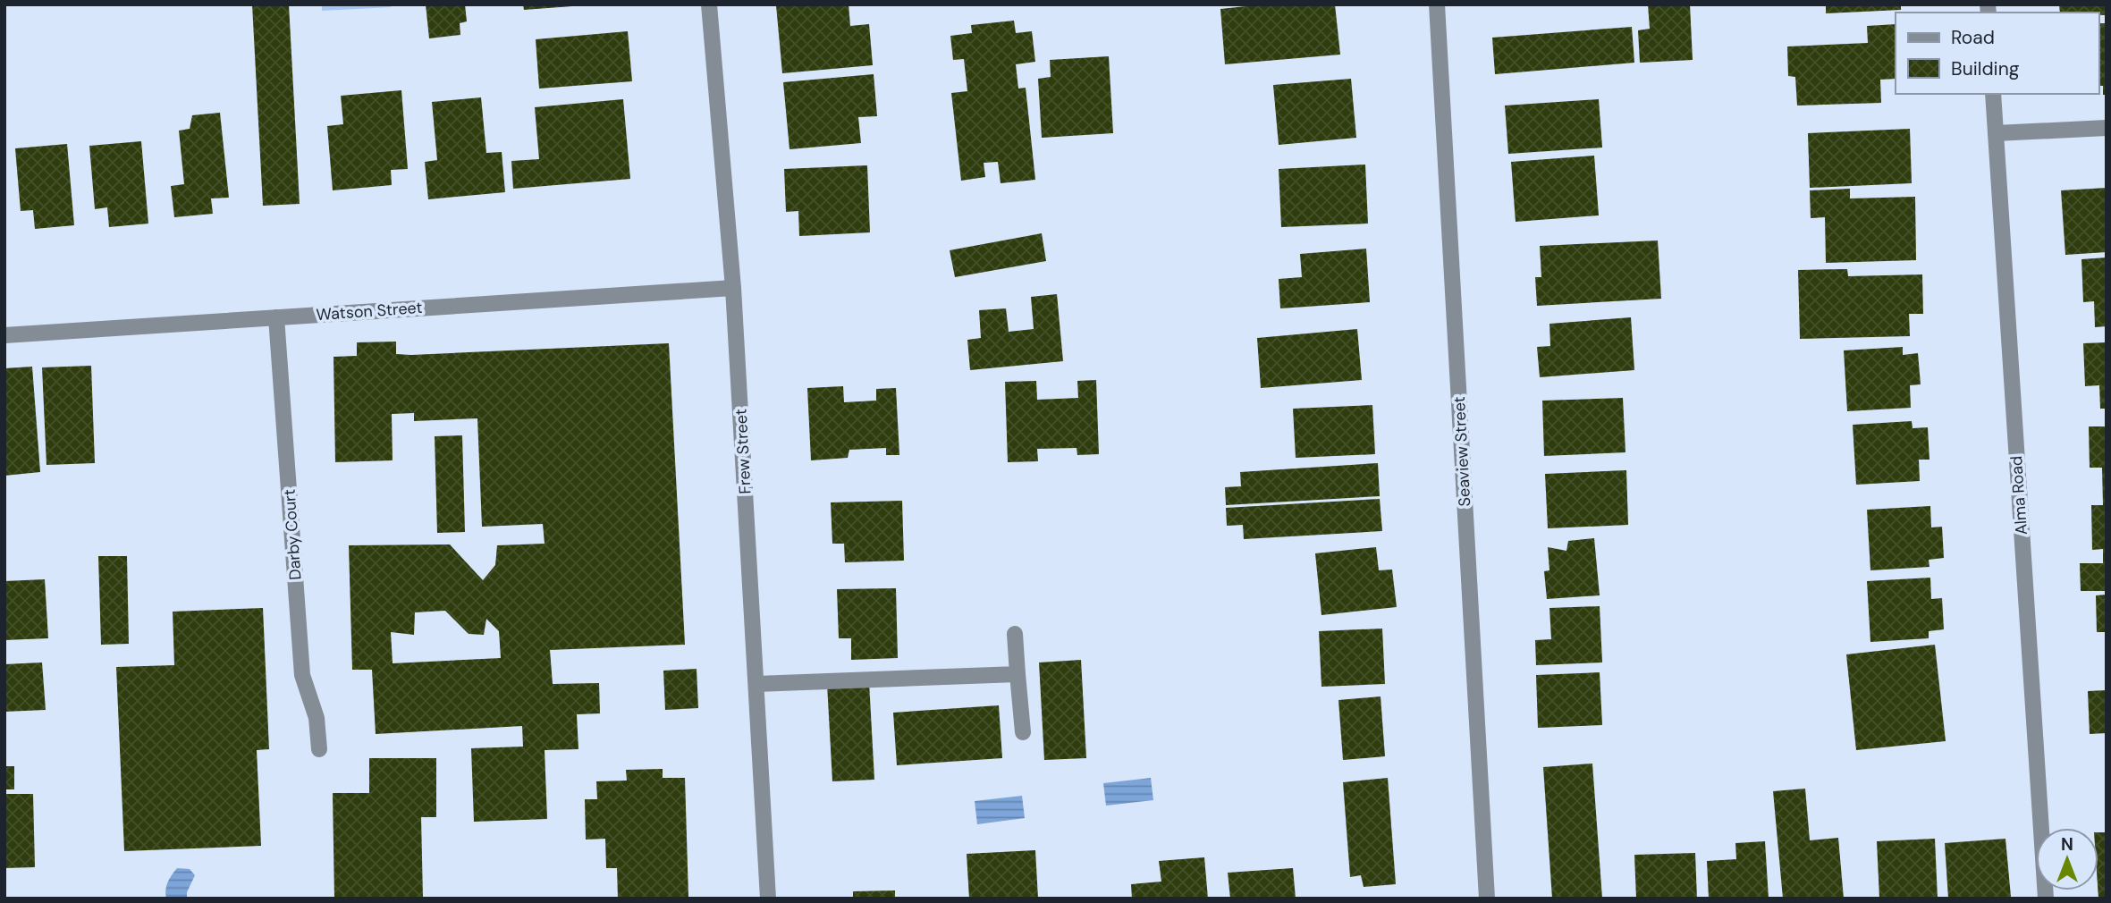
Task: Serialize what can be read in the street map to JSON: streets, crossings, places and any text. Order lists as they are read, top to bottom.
{
  "streets": {
    "street": [
      "Watson Street",
      "Frew Street",
      "Seaview Street",
      "Alma Road",
      "Darby Court"
    ]
  },
  "crossings": [
    ["Watson Street", "Frew Street"],
    ["Watson Street", "Darby Court"]
  ],
  "legend": ["Road", "Building"],
  "north": "top"
}
